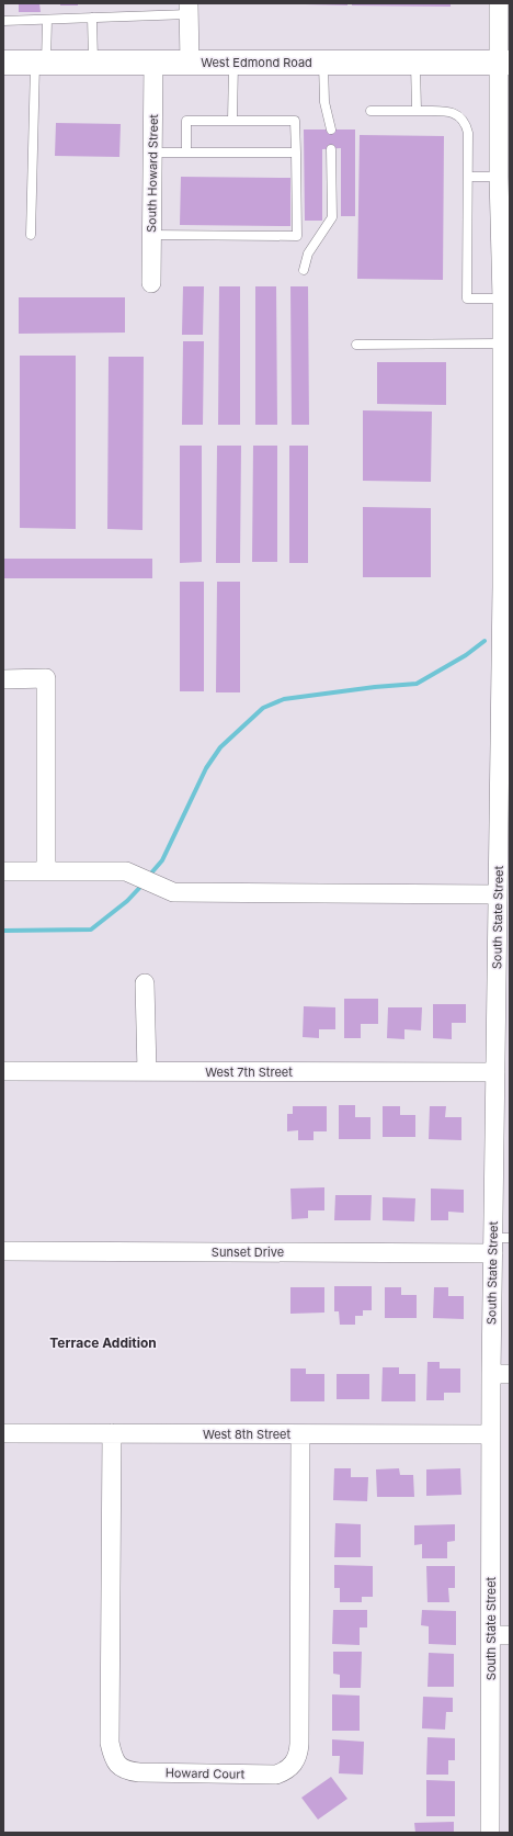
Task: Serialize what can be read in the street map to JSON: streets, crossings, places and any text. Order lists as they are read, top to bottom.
{
  "streets": {
    "main road": ["West Edmond Road"],
    "street": [
      "South Howard Street",
      "South State Street",
      "West 7th Street",
      "Sunset Drive",
      "West 8th Street",
      "Howard Court"
    ]
  },
  "crossings": [
    ["West Edmond Road", "South Howard Street"],
    ["West Edmond Road", "South State Street"],
    ["South State Street", "West 7th Street"],
    ["South State Street", "Sunset Drive"],
    ["South State Street", "West 8th Street"],
    ["West 8th Street", "Howard Court"]
  ],
  "districts": ["Terrace Addition"]
}
